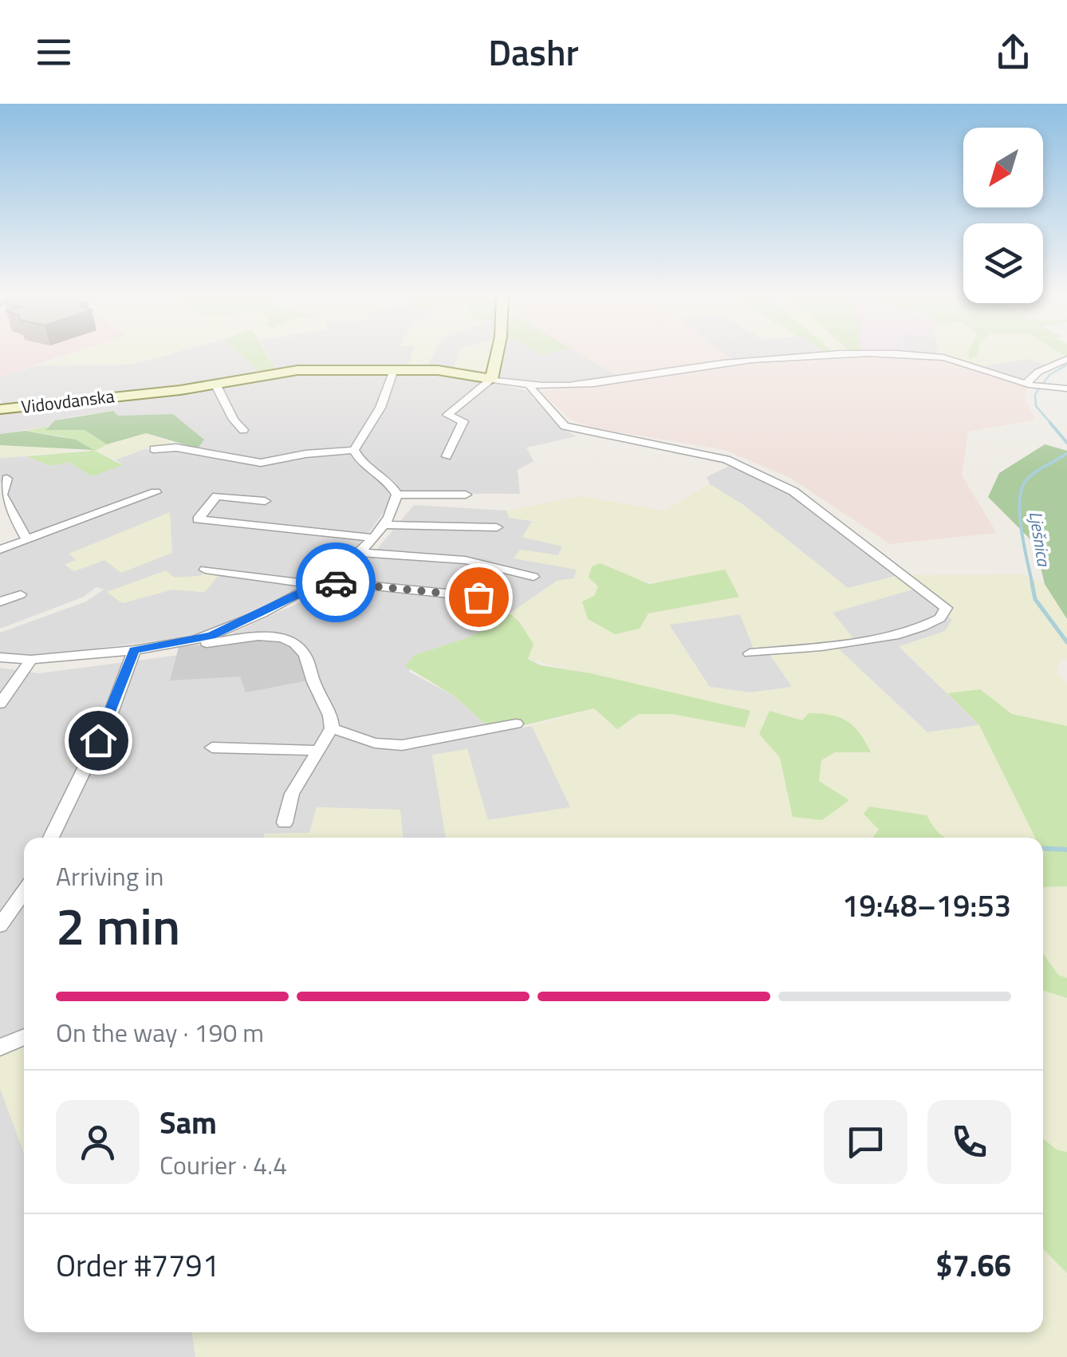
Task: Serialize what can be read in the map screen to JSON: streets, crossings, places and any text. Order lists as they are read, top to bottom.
{
  "streets": {
    "street": ["Vidovdanska"]
  },
  "water": ["Lješnica"],
  "north": "bottom left",
  "page": {
    "header": "Dashr",
    "heading": ["2 min", "Arriving in", "19:48–19:53"],
    "panel": [
      "Sam",
      "Courier · 4.4",
      "Order #7791",
      "$7.66"
    ],
    "bar": "On the way · 190 m"
  }
}
